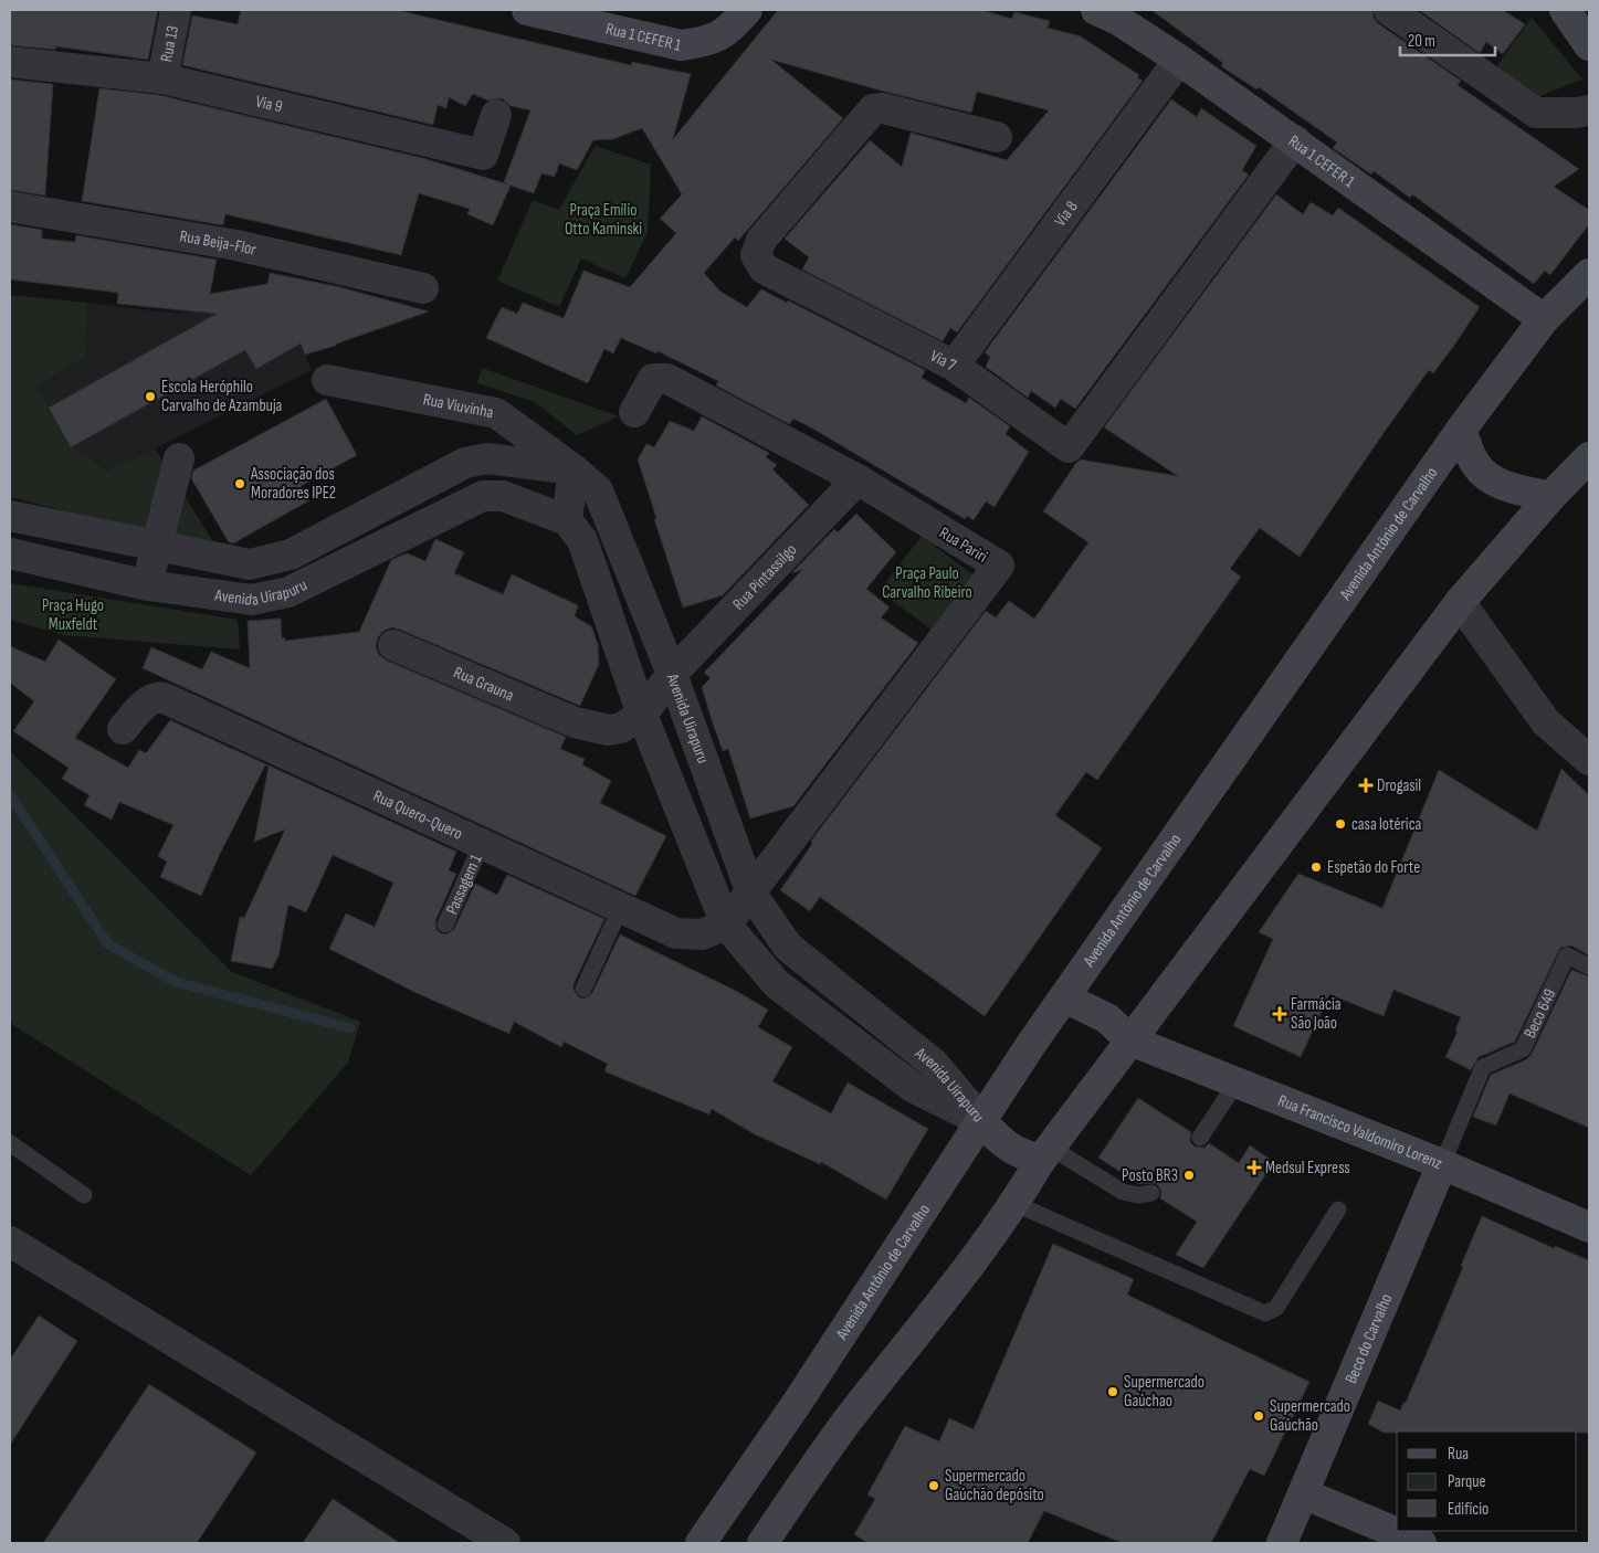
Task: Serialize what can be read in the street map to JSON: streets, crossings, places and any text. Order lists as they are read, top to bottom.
{
  "streets": {
    "main road": [
      "Rua 1 CEFER 1",
      "Avenida Antônio de Carvalho",
      "Rua Francisco Valdomiro Lorenz",
      "Beco do Carvalho"
    ],
    "street": [
      "Rua 13",
      "Via 9",
      "Via 8",
      "Rua Beija-Flor",
      "Via 7",
      "Rua Viuvinha",
      "Rua Pariri",
      "Rua Pintassilgo",
      "Avenida Uirapuru",
      "Rua Grauna",
      "Rua Quero-Quero"
    ],
    "lane": ["Passagem 1", "Beco 649"]
  },
  "crossings": [
    ["Rua 1 CEFER 1", "Via 8"],
    ["Rua 1 CEFER 1", "Via 7"],
    ["Rua 1 CEFER 1", "Avenida Antônio de Carvalho"],
    ["Rua 13", "Via 9"],
    ["Via 8", "Via 7"],
    ["Rua Viuvinha", "Avenida Uirapuru"],
    ["Avenida Antônio de Carvalho", "Avenida Uirapuru"],
    ["Rua Pariri", "Rua Pintassilgo"],
    ["Rua Pariri", "Avenida Uirapuru"],
    ["Rua Pariri", "Rua Quero-Quero"],
    ["Rua Pintassilgo", "Avenida Uirapuru"],
    ["Rua Pintassilgo", "Rua Grauna"],
    ["Avenida Uirapuru", "Rua Grauna"],
    ["Avenida Uirapuru", "Rua Quero-Quero"],
    ["Rua Quero-Quero", "Passagem 1"],
    ["Beco 649", "Rua Francisco Valdomiro Lorenz"],
    ["Beco 649", "Beco do Carvalho"],
    ["Rua Francisco Valdomiro Lorenz", "Beco do Carvalho"]
  ],
  "parks": ["Praça Emílio Otto Kaminski", "Praça Paulo Carvalho Ribeiro", "Praça Hugo Muxfeldt"],
  "places": {
    "other": [
      "Escola Heróphilo Carvalho de Azambuja",
      "Associação dos Moradores IPE2",
      "casa lotérica",
      "Espetão do Forte",
      "Posto BR3",
      "Supermercado Gaúchao",
      "Supermercado Gaúchão",
      "Supermercado Gaúchão depósito"
    ],
    "health": ["Drogasil", "Farmácia São João", "Medsul Express"]
  },
  "legend": ["Rua", "Parque", "Edifício"],
  "scale_bar": "20 m"
}
